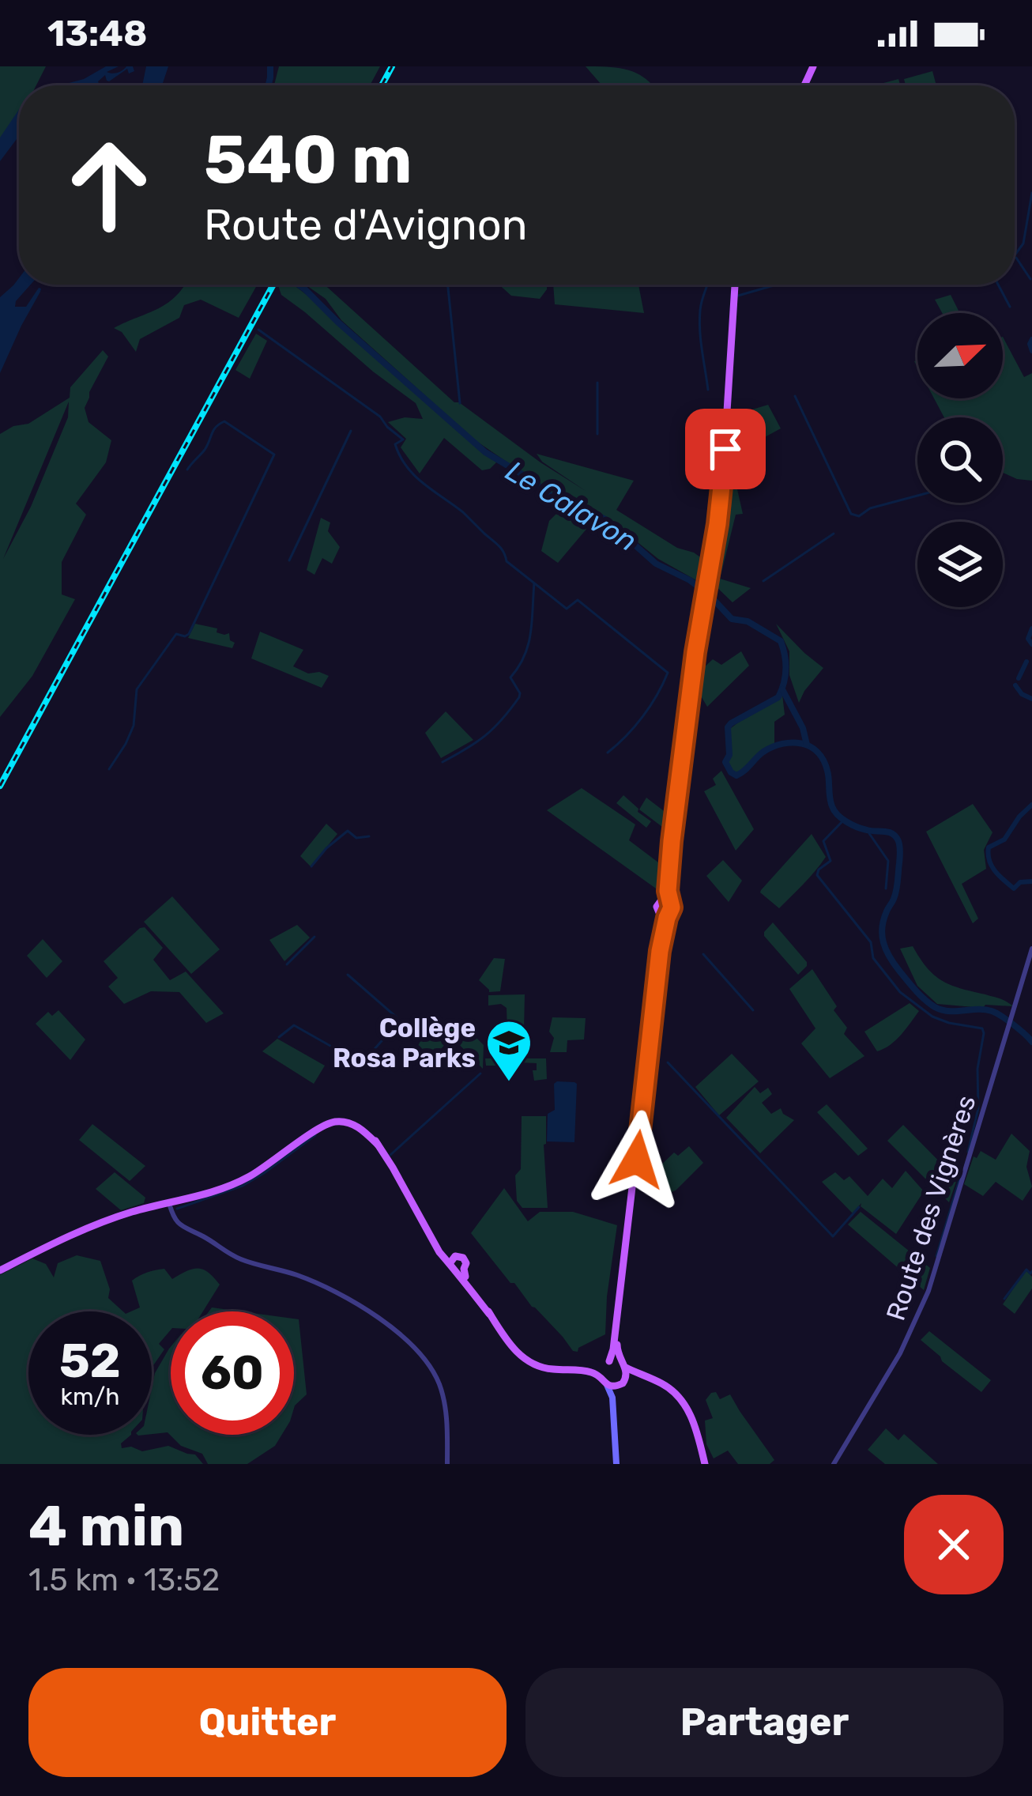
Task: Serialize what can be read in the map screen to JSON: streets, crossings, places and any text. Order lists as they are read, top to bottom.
{
  "streets": {
    "street": ["Route des Vignères"]
  },
  "water": ["Le Calavon"],
  "places": {
    "school or university": ["Collège Rosa Parks"]
  },
  "north": "top right",
  "page": {
    "status": "13:48",
    "turn": ["540 m", "Route d'Avignon"],
    "speed": "52 km/h",
    "limit": "60",
    "heading": ["4 min", "1.5 km · 13:52"],
    "buttons": ["Quitter", "Partager"]
  }
}
